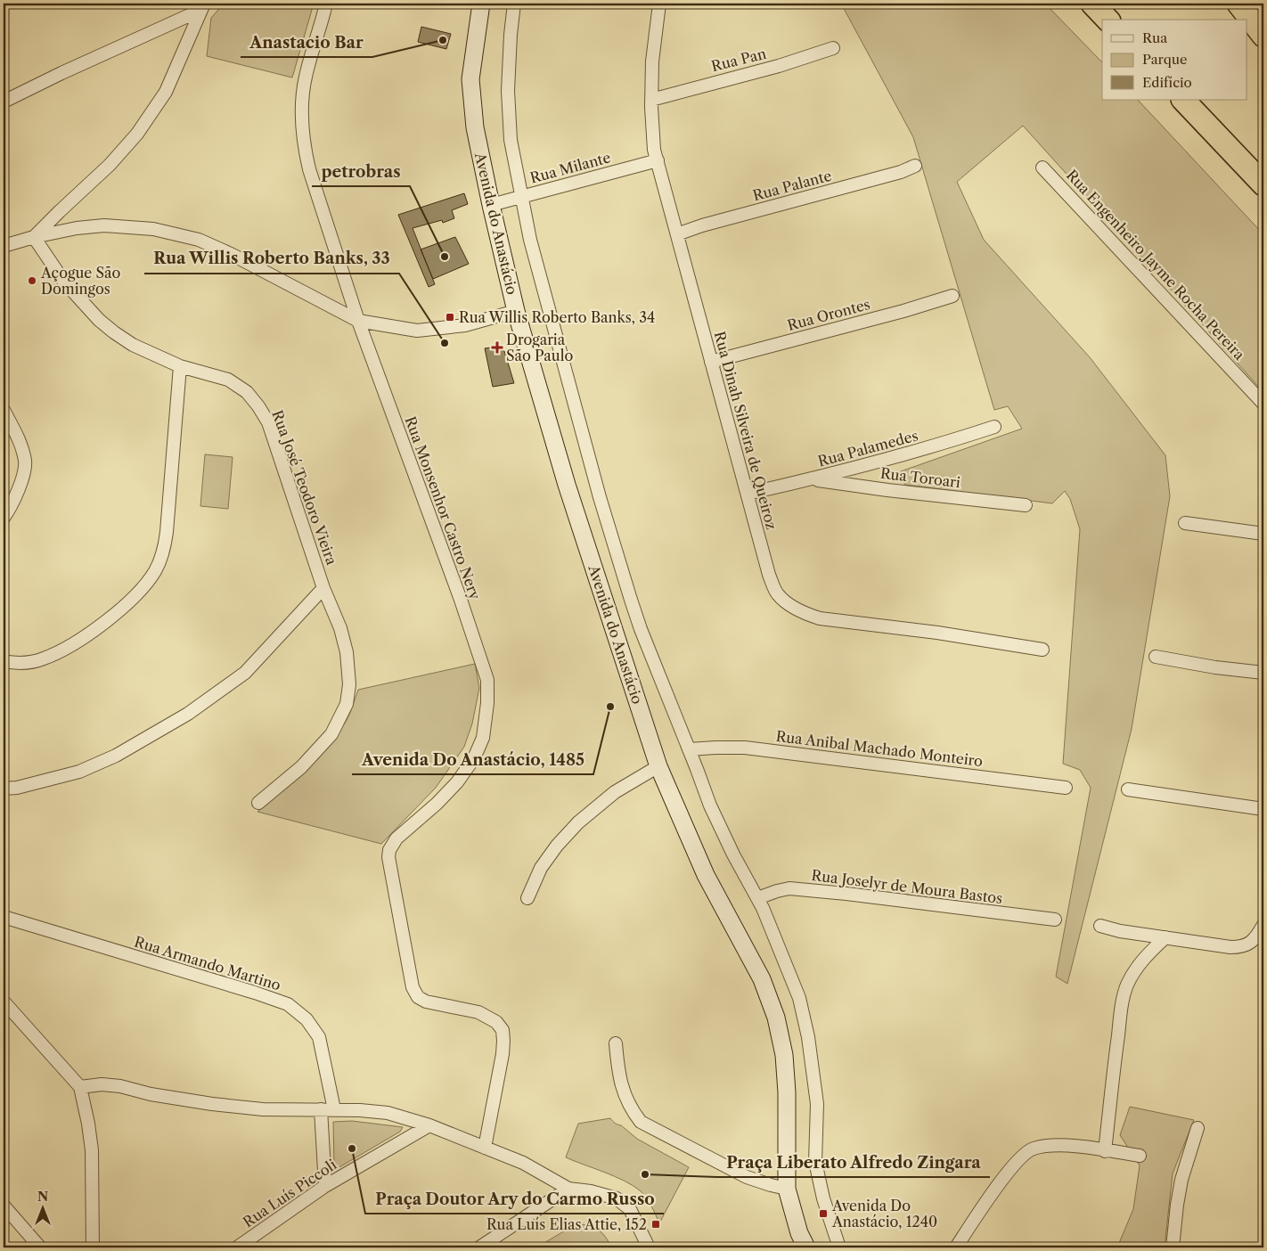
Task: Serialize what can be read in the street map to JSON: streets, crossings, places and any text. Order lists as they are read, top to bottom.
{
  "streets": {
    "main road": ["Avenida do Anastácio"],
    "street": [
      "Rua Pan",
      "Rua Milante",
      "Rua Palante",
      "Rua Engenheiro Jayme Rocha Pereira",
      "Rua Orontes",
      "Rua Dinah Silveira de Queiroz",
      "Rua Palamedes",
      "Rua Toroari",
      "Rua José Teodoro Vieira",
      "Rua Monsenhor Castro Nery",
      "Rua Anibal Machado Monteiro",
      "Rua Joselyr de Moura Bastos",
      "Rua Armando Martino",
      "Rua Luís Piccoli"
    ]
  },
  "crossings": [
    ["Rua Pan", "Rua Dinah Silveira de Queiroz"],
    ["Rua Milante", "Avenida do Anastácio"],
    ["Rua Milante", "Rua Dinah Silveira de Queiroz"],
    ["Rua Palante", "Rua Dinah Silveira de Queiroz"],
    ["Avenida do Anastácio", "Rua Anibal Machado Monteiro"],
    ["Avenida do Anastácio", "Rua Joselyr de Moura Bastos"],
    ["Rua Orontes", "Rua Dinah Silveira de Queiroz"],
    ["Rua Dinah Silveira de Queiroz", "Rua Palamedes"],
    ["Rua Palamedes", "Rua Toroari"]
  ],
  "places": {
    "other": [
      "Anastacio Bar",
      "petrobras",
      "Açogue São Domingos",
      "Rua Willis Roberto Banks, 33",
      "Avenida Do Anastácio, 1485",
      "Praça Doutor Ary do Carmo Russo",
      "Praça Liberato Alfredo Zingara"
    ],
    "transit": ["Rua Willis Roberto Banks, 34", "Avenida Do Anastácio, 1240", "Rua Luís Elias Attie, 152"],
    "health": ["Drogaria São Paulo"]
  },
  "legend": ["Rua", "Parque", "Edifício"],
  "north": "top"
}
